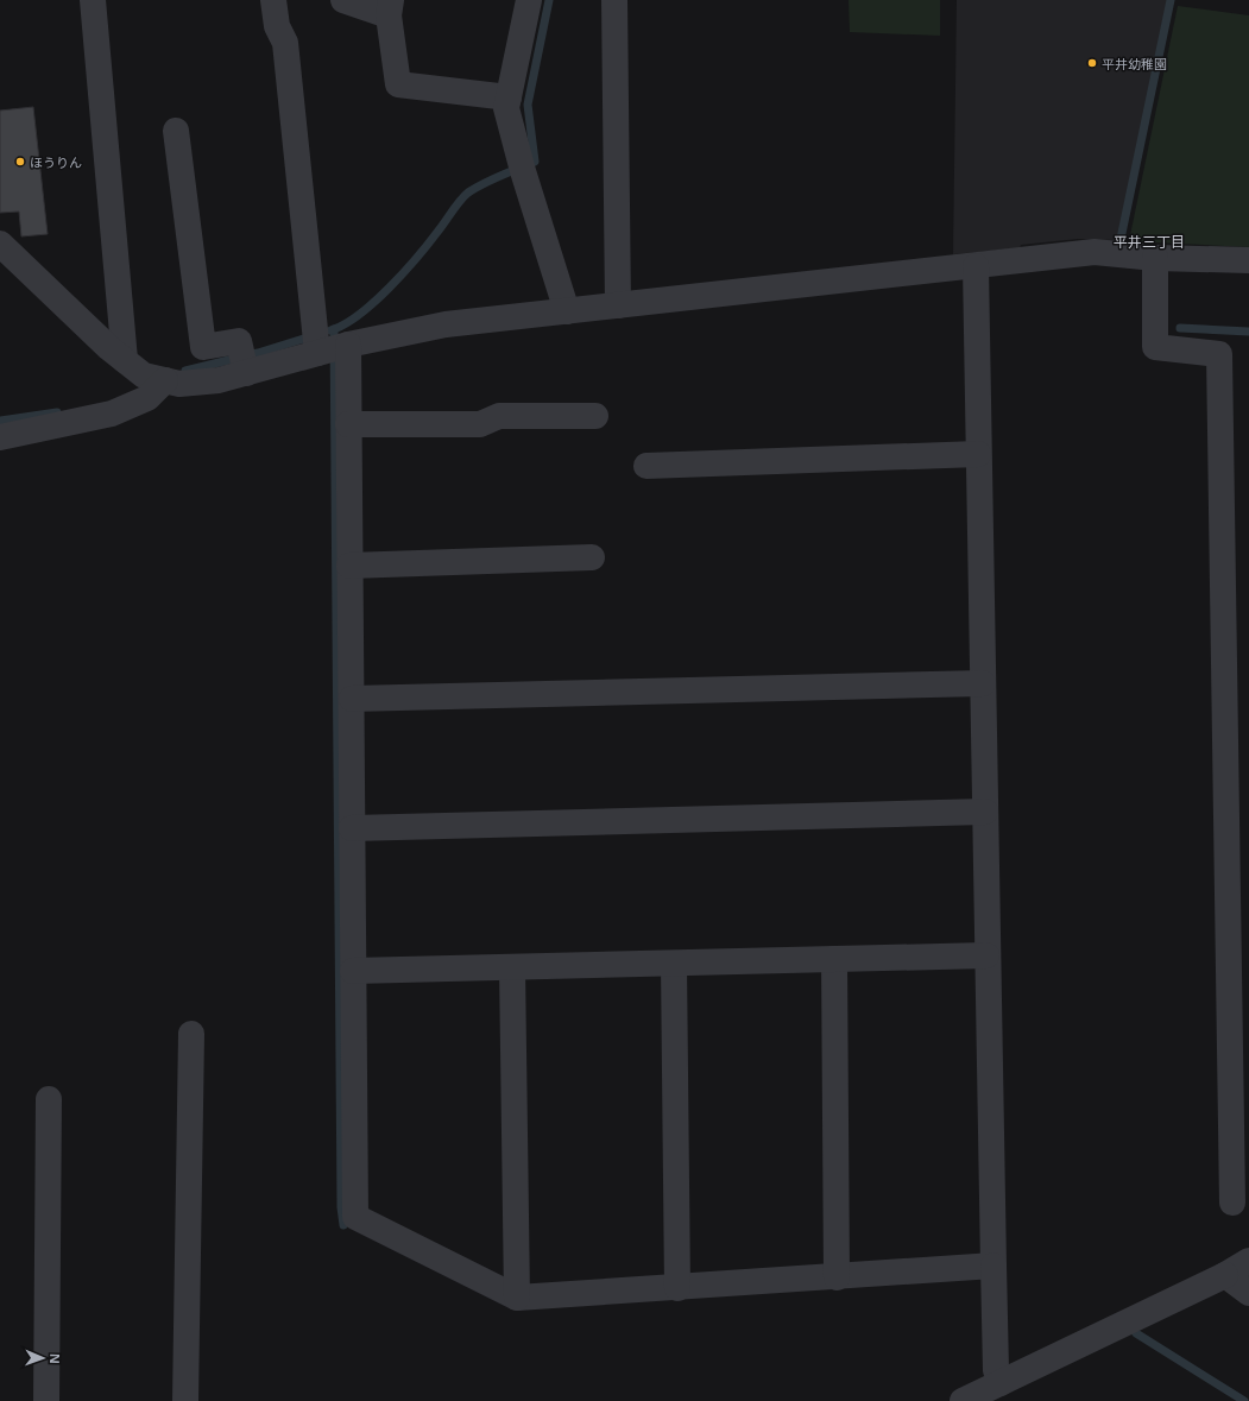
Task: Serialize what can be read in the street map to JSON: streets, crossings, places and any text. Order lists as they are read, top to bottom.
{
  "districts": ["平井三丁目"],
  "places": ["平井幼稚園", "ほうりん"],
  "north": "right"
}
